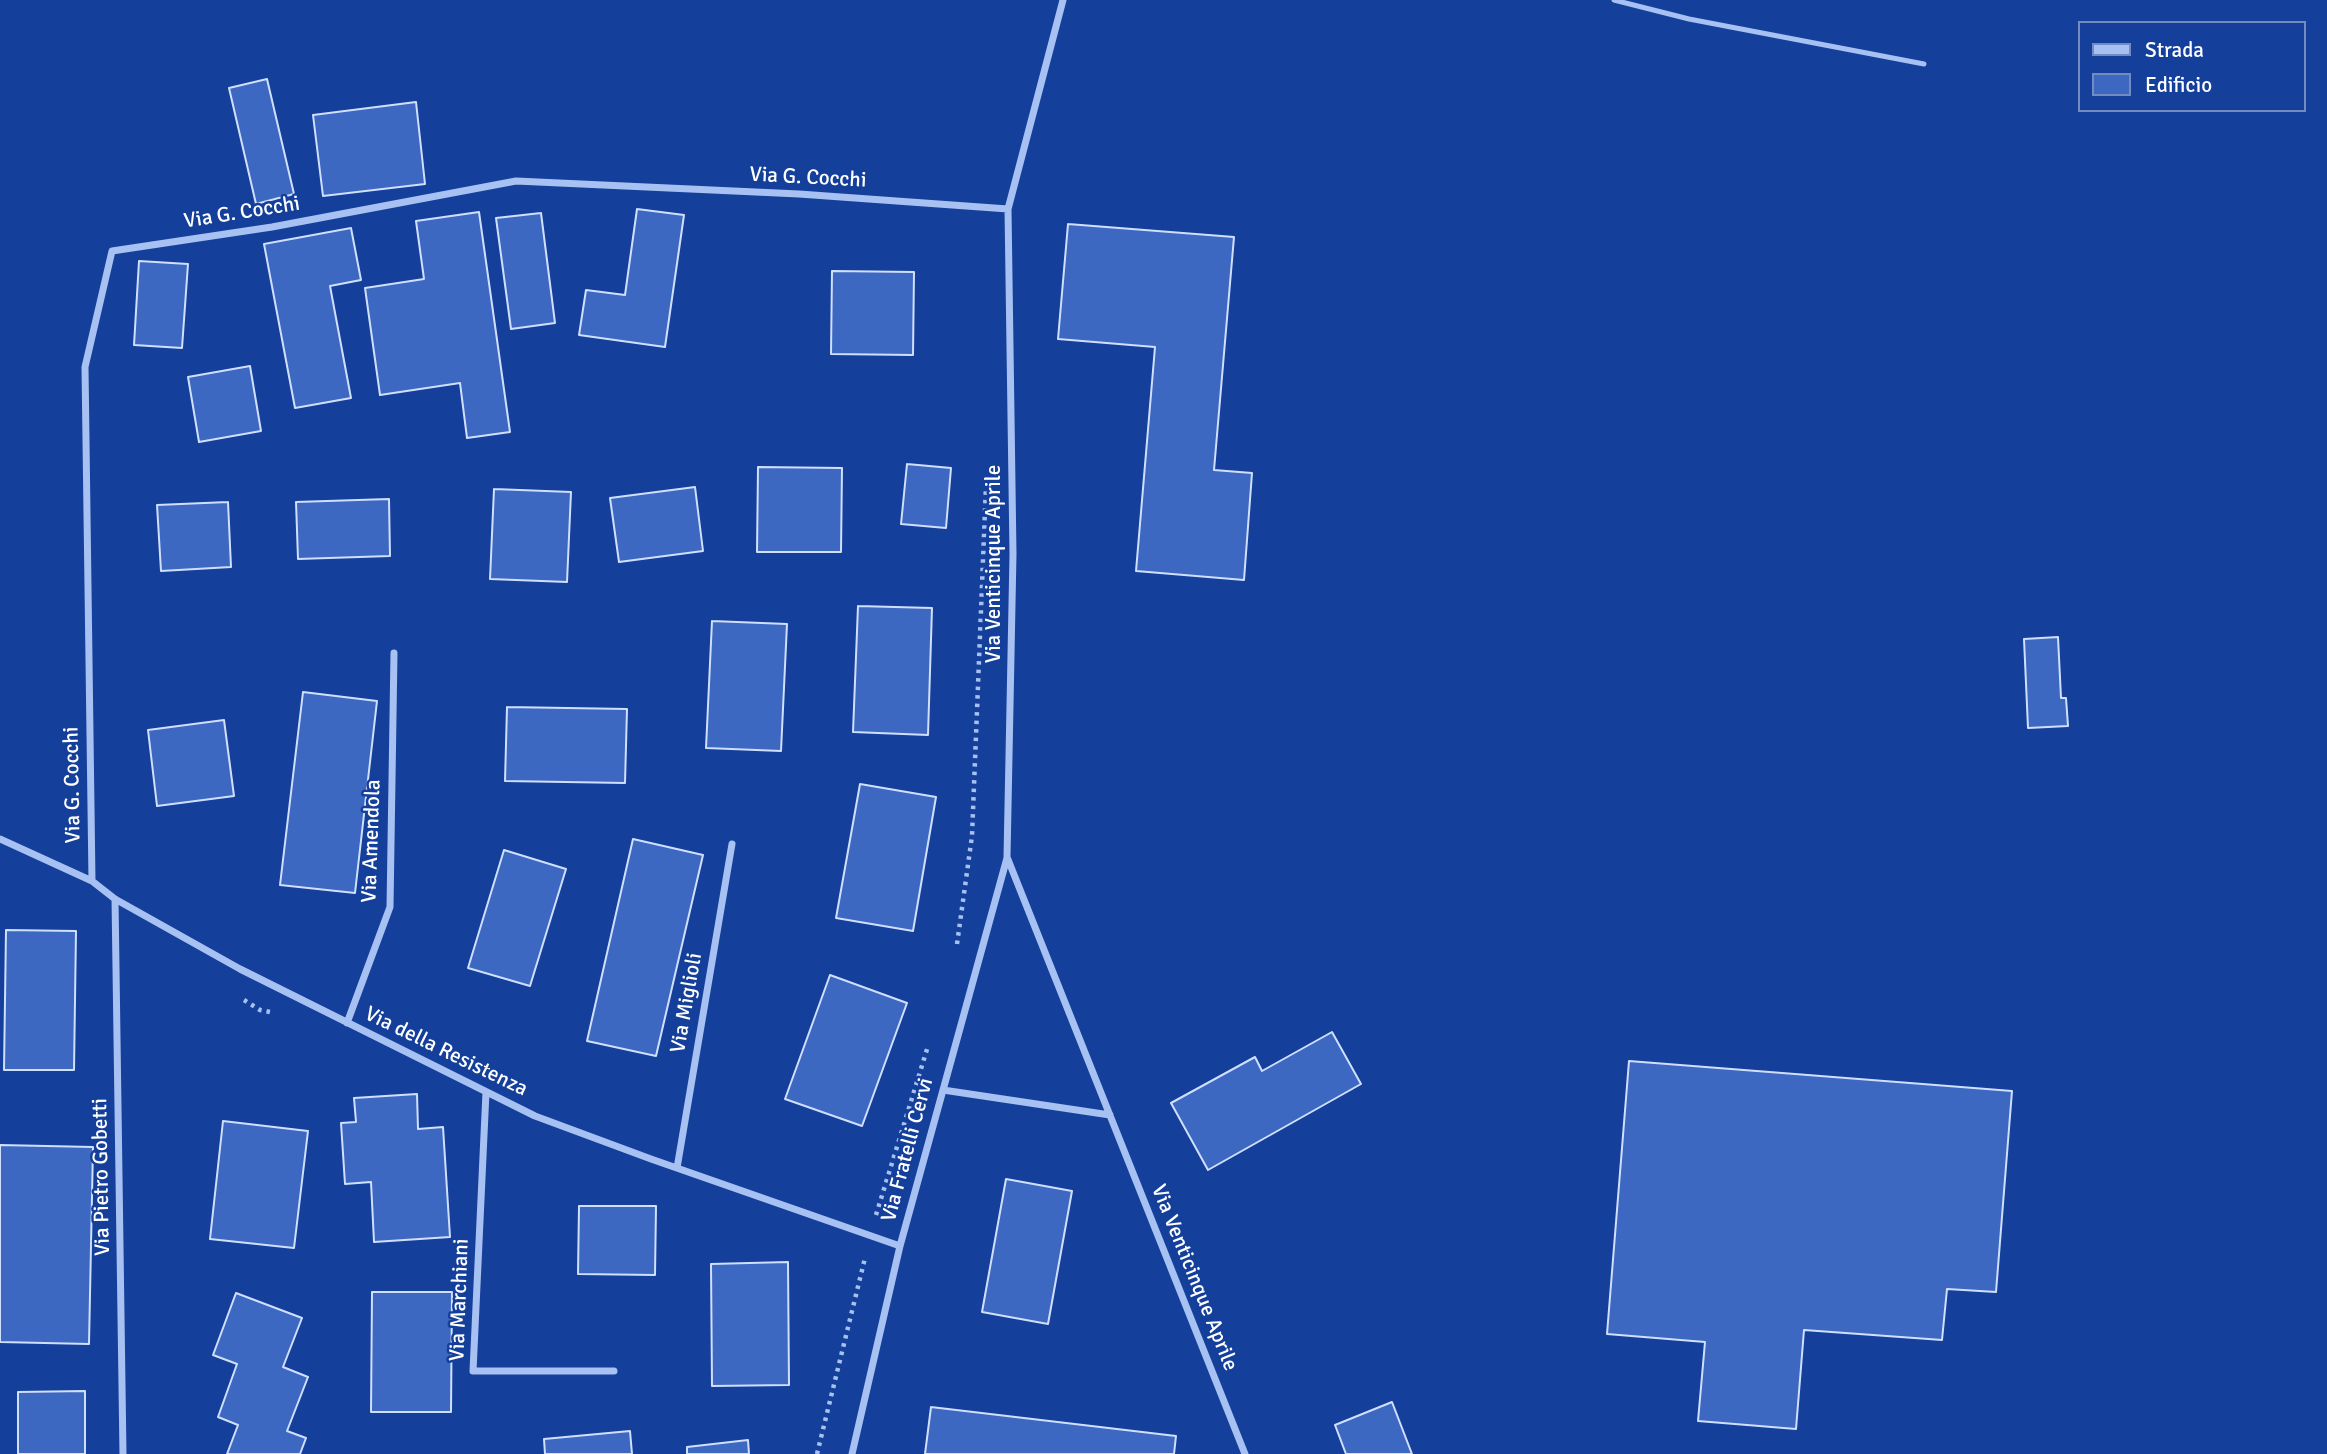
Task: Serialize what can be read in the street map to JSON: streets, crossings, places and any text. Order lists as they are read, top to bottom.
{
  "streets": {
    "street": [
      "Via G. Cocchi",
      "Via Venticinque Aprile",
      "Via Amendola",
      "Via Miglioli",
      "Via della Resistenza",
      "Via Fratelli Cervi",
      "Via Pietro Gobetti",
      "Via Marchiani"
    ]
  },
  "crossings": [
    ["Via G. Cocchi", "Via Venticinque Aprile"],
    ["Via G. Cocchi", "Via della Resistenza"],
    ["Via Venticinque Aprile", "Via Fratelli Cervi"],
    ["Via Amendola", "Via della Resistenza"],
    ["Via Miglioli", "Via della Resistenza"],
    ["Via della Resistenza", "Via Fratelli Cervi"],
    ["Via della Resistenza", "Via Pietro Gobetti"],
    ["Via della Resistenza", "Via Marchiani"]
  ],
  "legend": ["Strada", "Edificio"]
}
